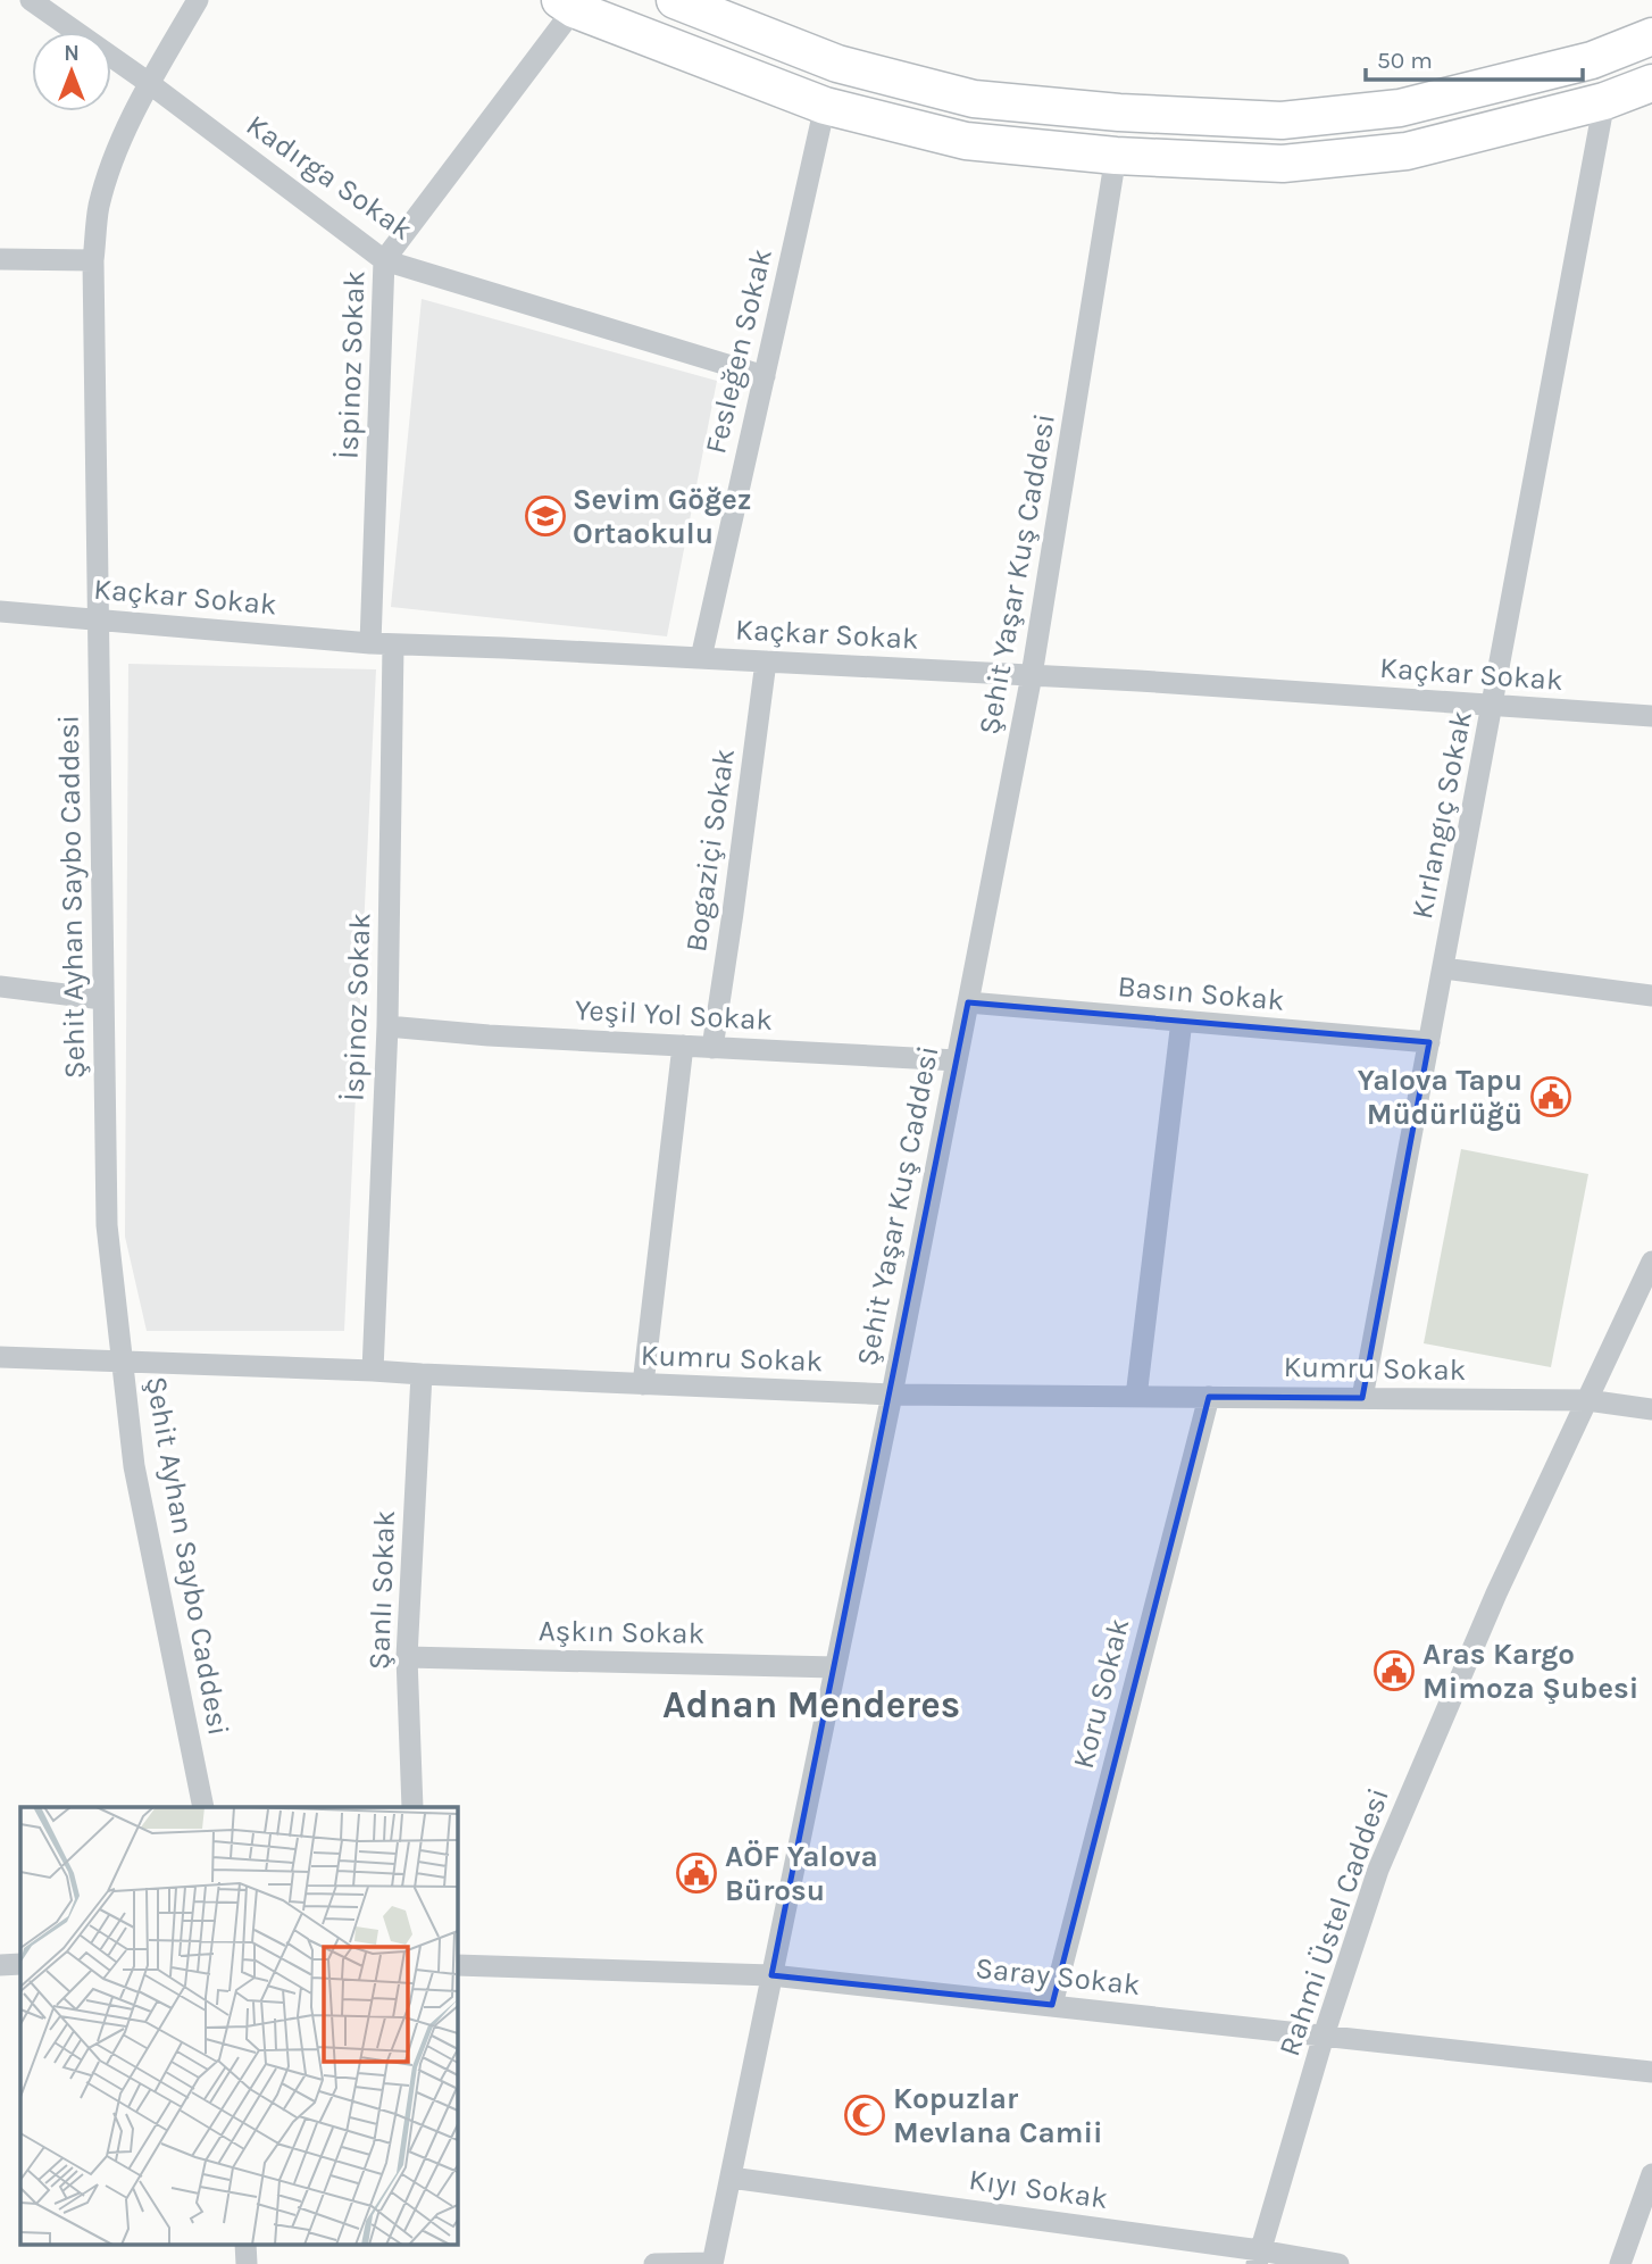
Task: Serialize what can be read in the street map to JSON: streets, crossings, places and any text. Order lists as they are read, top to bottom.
{
  "streets": {
    "street": [
      "Kadırga Sokak",
      "Fesleğen Sokak",
      "İspinoz Sokak",
      "Şehit Yaşar Kuş Caddesi",
      "Kaçkar Sokak",
      "Kırlangıç Sokak",
      "Bogaziçi Sokak",
      "Şehit Ayhan Saybo Caddesi",
      "Basın Sokak",
      "Yeşil Yol Sokak",
      "Kumru Sokak",
      "Şanlı Sokak",
      "Aşkın Sokak",
      "Koru Sokak",
      "Rahmi Üstel Caddesi",
      "Saray Sokak",
      "Kıyı Sokak"
    ]
  },
  "crossings": [
    ["Kadırga Sokak", "Fesleğen Sokak"],
    ["Kadırga Sokak", "İspinoz Sokak"],
    ["Kadırga Sokak", "Şehit Ayhan Saybo Caddesi"],
    ["Fesleğen Sokak", "Kaçkar Sokak"],
    ["İspinoz Sokak", "Kaçkar Sokak"],
    ["İspinoz Sokak", "Yeşil Yol Sokak"],
    ["İspinoz Sokak", "Kumru Sokak"],
    ["Şehit Yaşar Kuş Caddesi", "Kaçkar Sokak"],
    ["Şehit Yaşar Kuş Caddesi", "Basın Sokak"],
    ["Şehit Yaşar Kuş Caddesi", "Yeşil Yol Sokak"],
    ["Şehit Yaşar Kuş Caddesi", "Kumru Sokak"],
    ["Şehit Yaşar Kuş Caddesi", "Aşkın Sokak"],
    ["Şehit Yaşar Kuş Caddesi", "Saray Sokak"],
    ["Şehit Yaşar Kuş Caddesi", "Kıyı Sokak"],
    ["Kaçkar Sokak", "Kırlangıç Sokak"],
    ["Kaçkar Sokak", "Bogaziçi Sokak"],
    ["Kaçkar Sokak", "Şehit Ayhan Saybo Caddesi"],
    ["Kırlangıç Sokak", "Basın Sokak"],
    ["Kırlangıç Sokak", "Kumru Sokak"],
    ["Bogaziçi Sokak", "Yeşil Yol Sokak"],
    ["Şehit Ayhan Saybo Caddesi", "Kumru Sokak"],
    ["Kumru Sokak", "Şanlı Sokak"],
    ["Kumru Sokak", "Koru Sokak"],
    ["Kumru Sokak", "Rahmi Üstel Caddesi"],
    ["Şanlı Sokak", "Aşkın Sokak"],
    ["Koru Sokak", "Saray Sokak"],
    ["Rahmi Üstel Caddesi", "Saray Sokak"],
    ["Rahmi Üstel Caddesi", "Kıyı Sokak"]
  ],
  "districts": ["Adnan Menderes"],
  "places": {
    "school or university": ["Sevim Göğez Ortaokulu"],
    "public building": ["Yalova Tapu Müdürlüğü", "Aras Kargo Mimoza Şubesi", "AÖF Yalova Bürosu"],
    "mosque": ["Kopuzlar Mevlana Camii"]
  },
  "scale_bar": "50 m",
  "north": "top"
}
